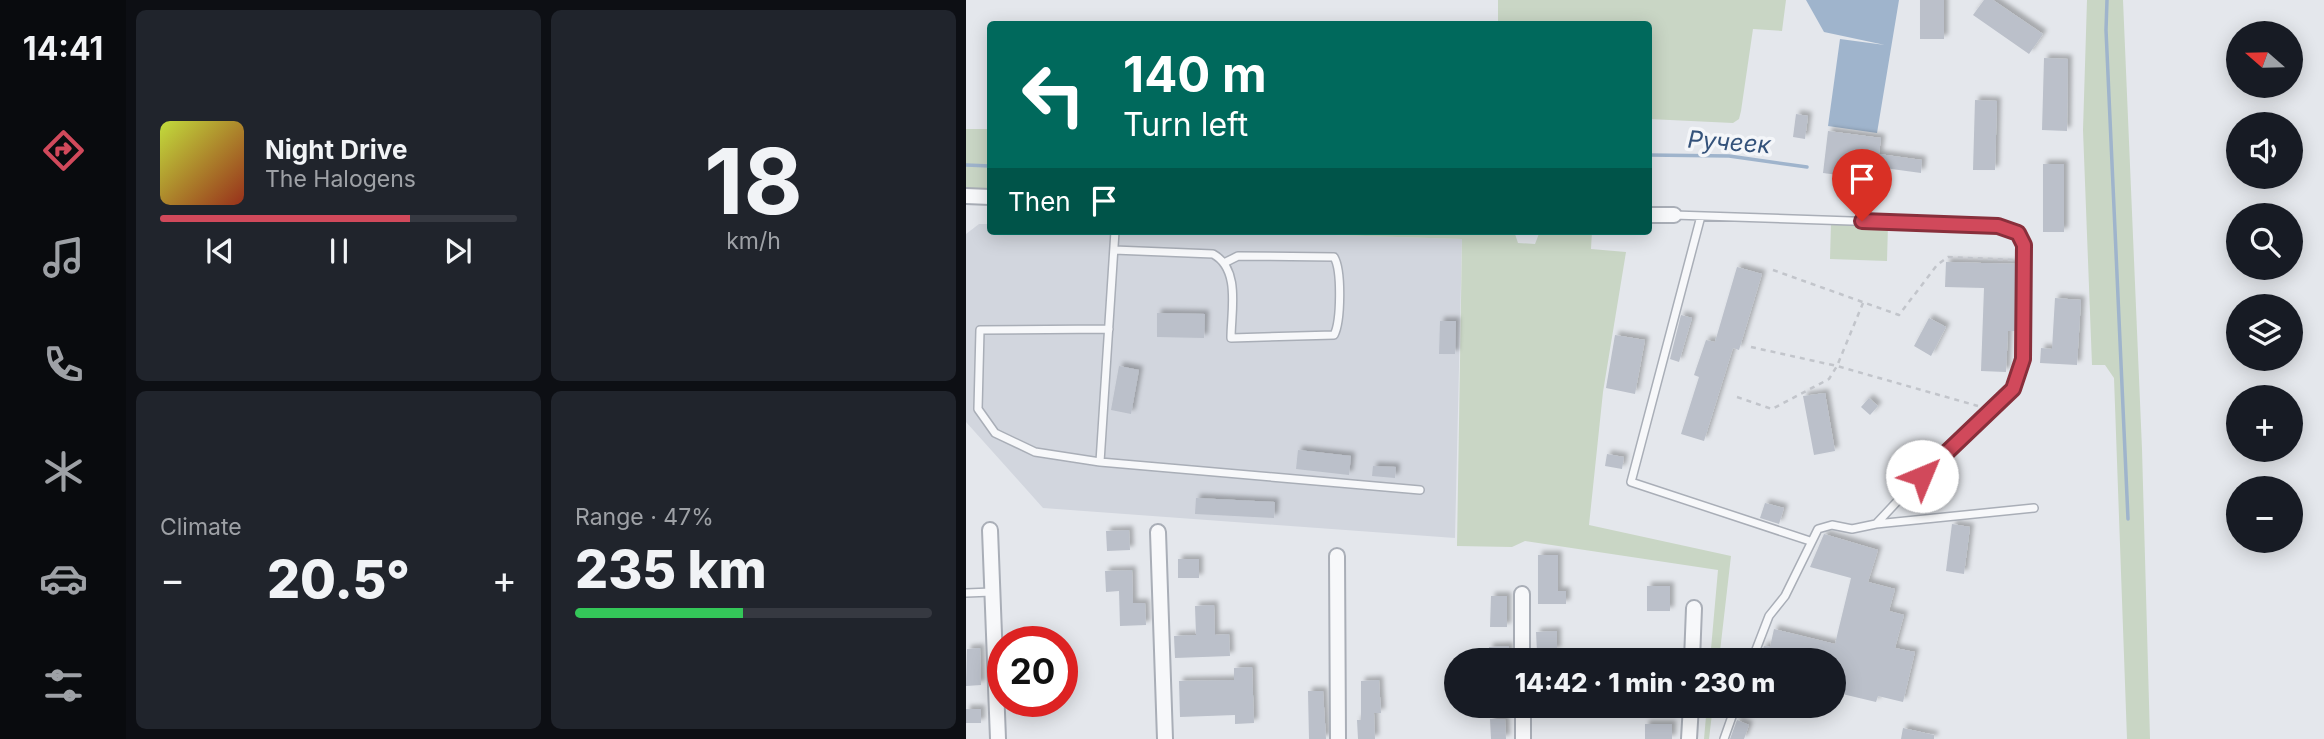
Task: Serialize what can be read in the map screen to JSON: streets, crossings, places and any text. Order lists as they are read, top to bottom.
{
  "water": ["Ручеек"],
  "north": "left",
  "page": {
    "tabs": "14:41",
    "tile": [
      ["18", "km/h"],
      "Climate",
      ["Range · 47%", "235 km"]
    ],
    "map_buttons": ["+", "−"],
    "turn": ["140 m", "Turn left"],
    "song": ["Night Drive", "The Halogens"],
    "then": "Then",
    "heat": ["−", "20.5°", "+"],
    "limit": "20",
    "trip": "14:42 · 1 min · 230 m"
  }
}
